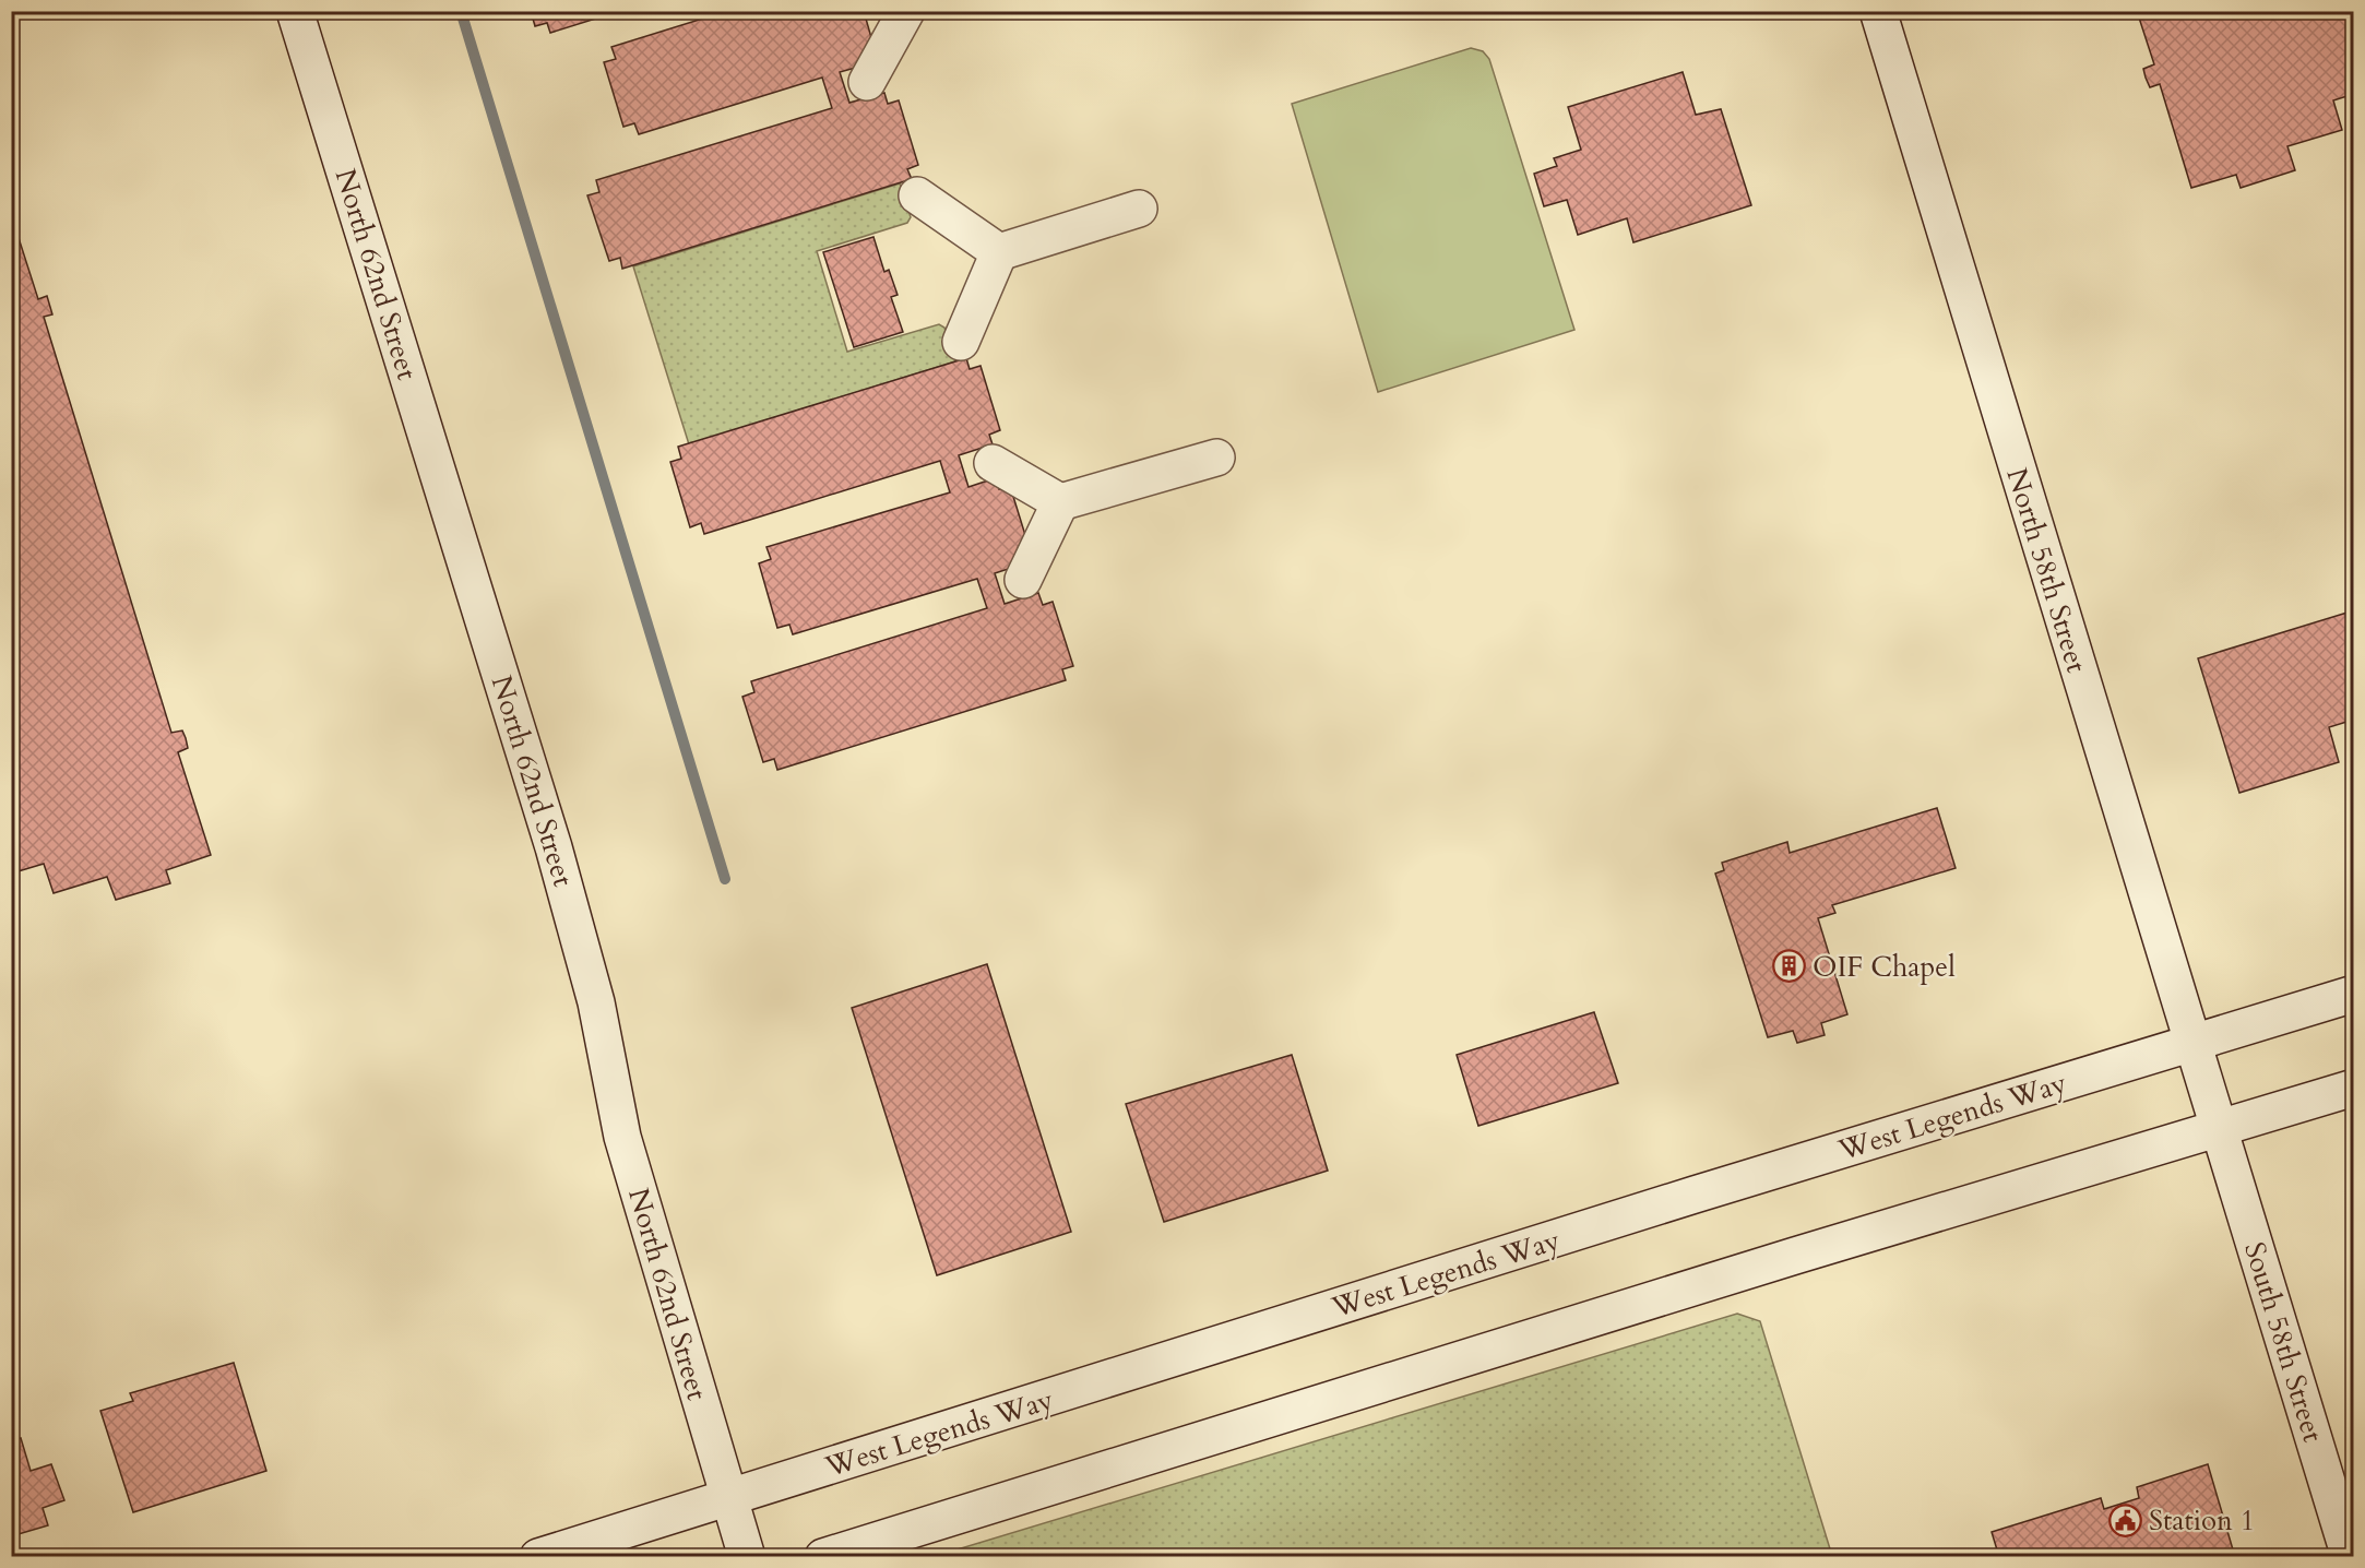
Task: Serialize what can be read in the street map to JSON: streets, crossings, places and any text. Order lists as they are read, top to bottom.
{
  "streets": {
    "street": [
      "North 62nd Street",
      "North 58th Street",
      "West Legends Way",
      "South 58th Street"
    ]
  },
  "crossings": [
    ["North 62nd Street", "West Legends Way"],
    ["North 58th Street", "West Legends Way"],
    ["North 58th Street", "South 58th Street"]
  ],
  "places": {
    "building": ["OIF Chapel"],
    "public building": ["Station 1"]
  }
}
